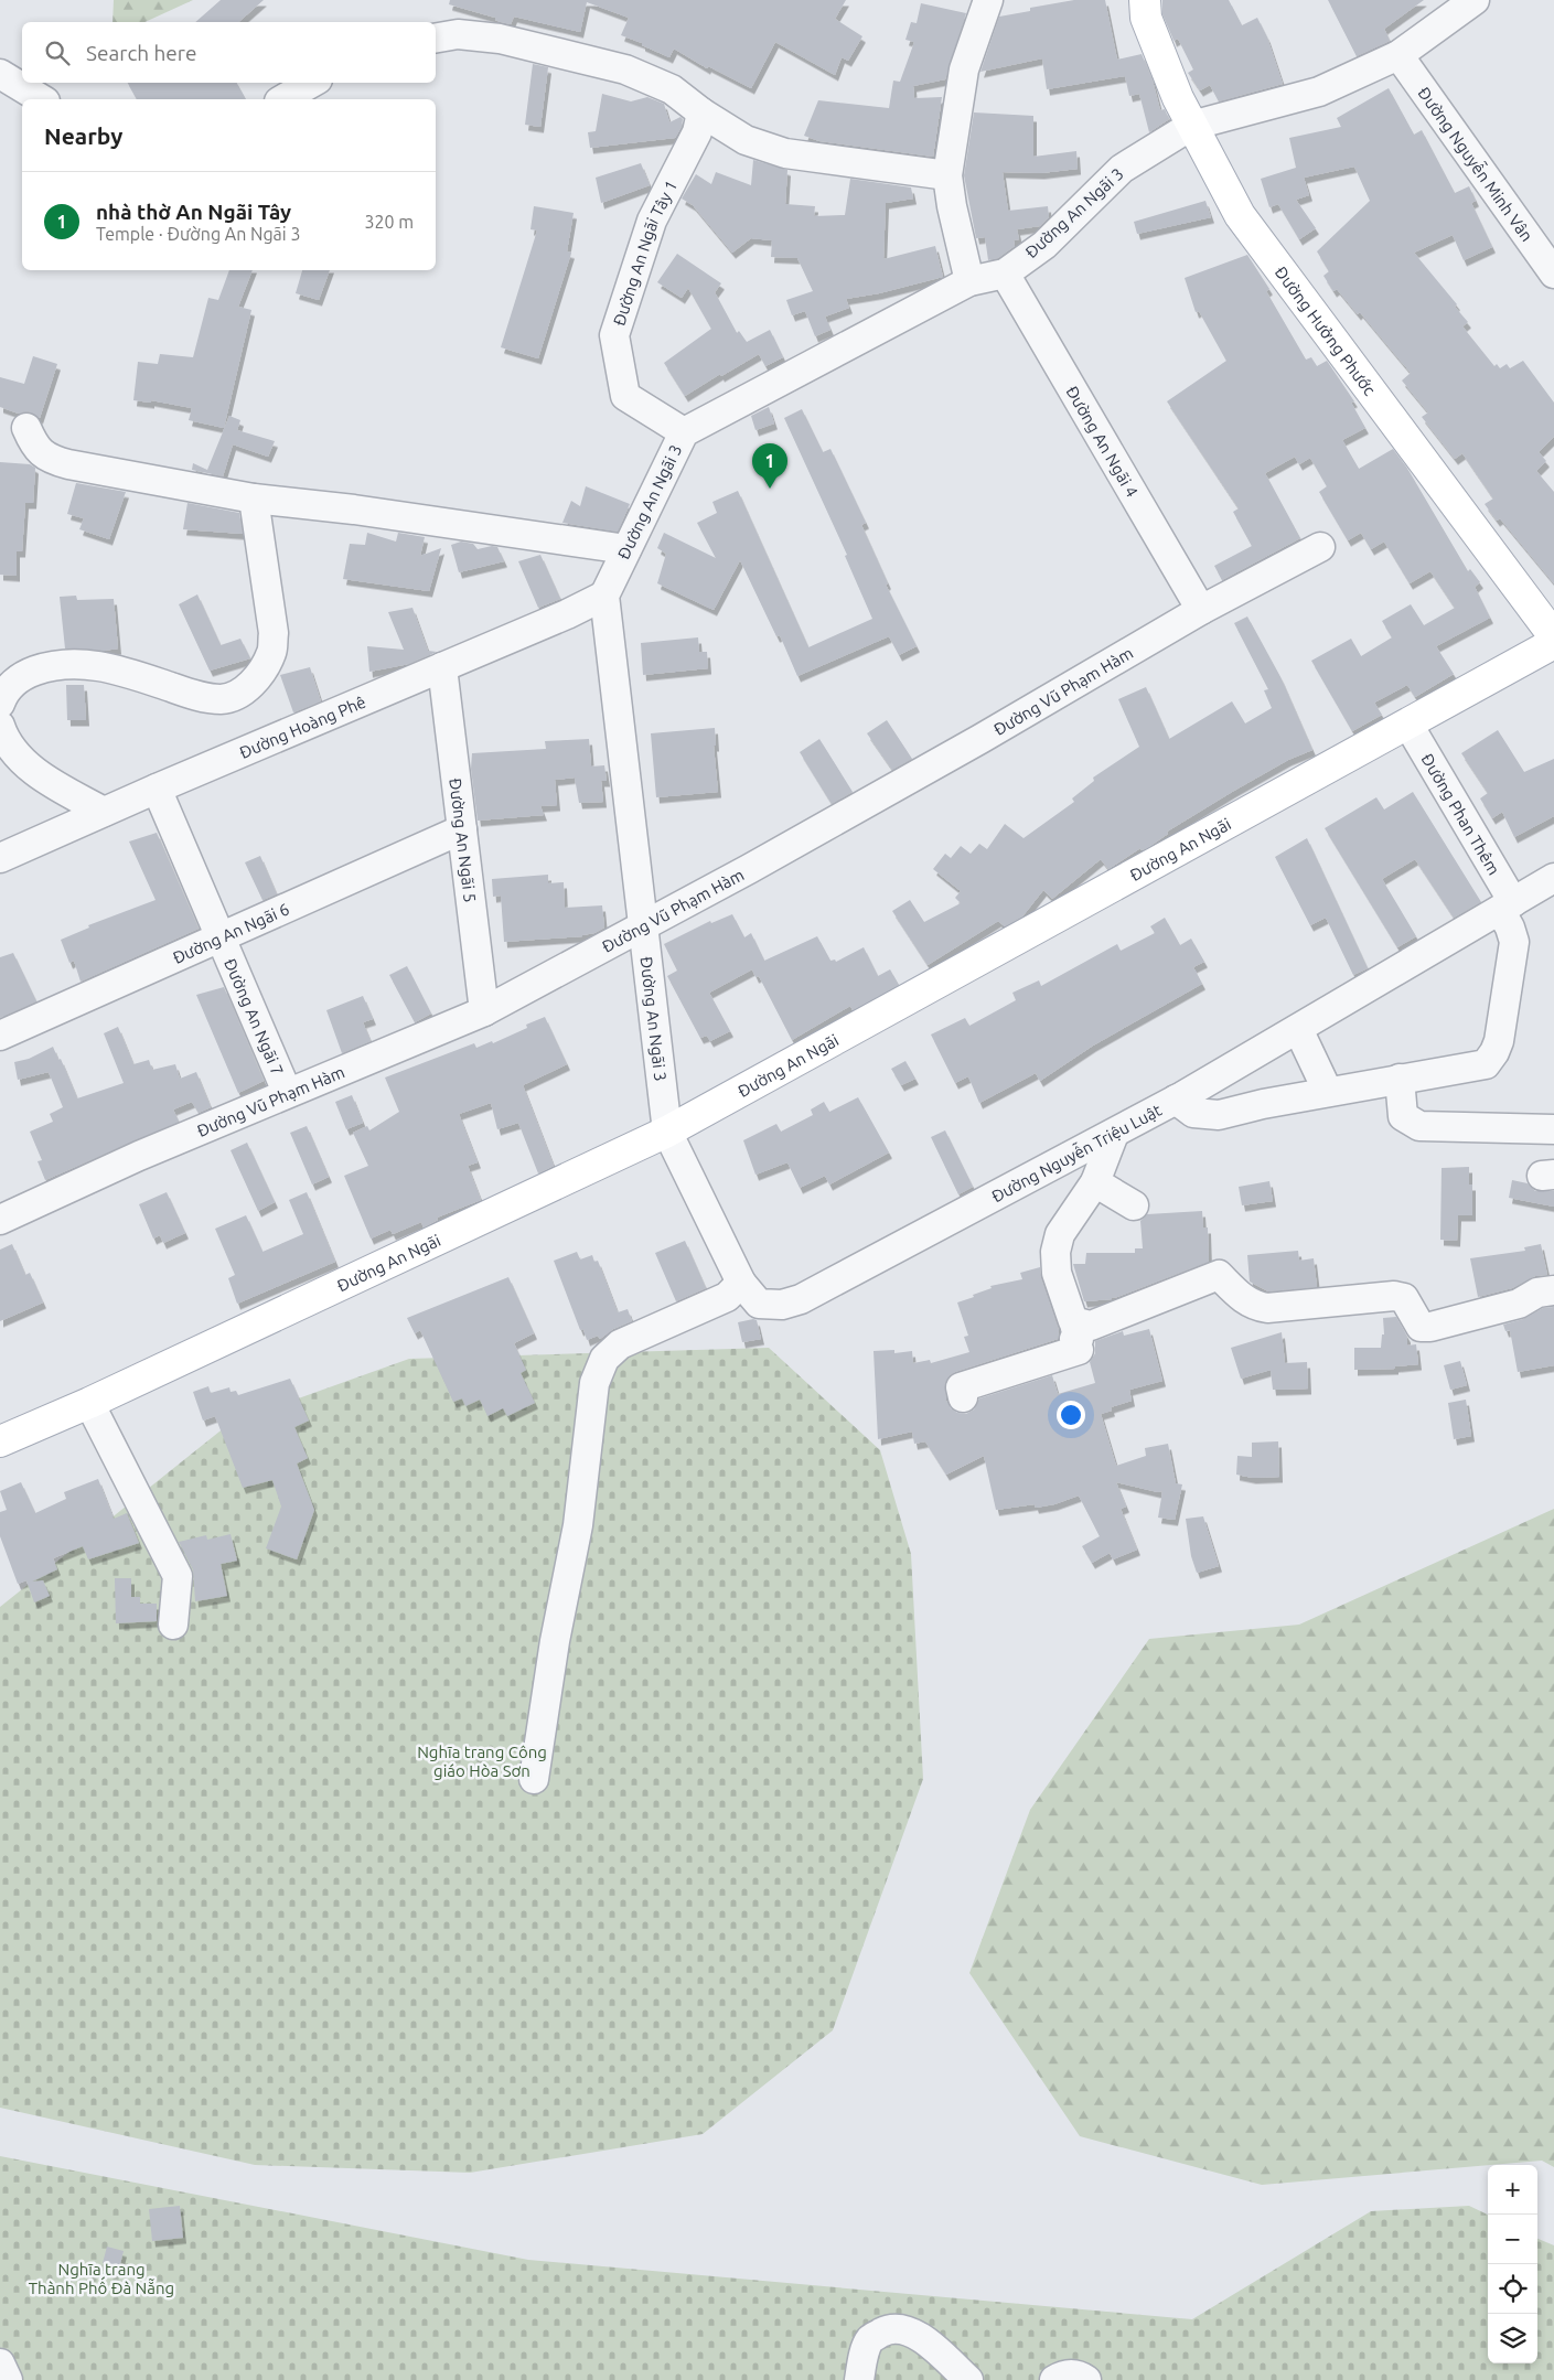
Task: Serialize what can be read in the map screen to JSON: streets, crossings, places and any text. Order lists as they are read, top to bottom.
{
  "streets": {
    "main road": ["Đường Hưởng Phước", "Đường An Ngãi"],
    "street": [
      "Đường Nguyễn Minh Vân",
      "Đường An Ngãi 3",
      "Đường An Ngãi Tây 1",
      "Đường An Ngãi 4",
      "Đường Vũ Phạm Hàm",
      "Đường Hoàng Phê",
      "Đường Phan Thêm",
      "Đường An Ngãi 5",
      "Đường An Ngãi 6",
      "Đường An Ngãi 7",
      "Đường Nguyễn Triệu Luật"
    ]
  },
  "crossings": [
    ["Đường Nguyễn Minh Vân", "Đường An Ngãi 3"],
    ["Đường An Ngãi 3", "Đường An Ngãi Tây 1"],
    ["Đường An Ngãi 3", "Đường Hưởng Phước"],
    ["Đường An Ngãi 3", "Đường An Ngãi 4"],
    ["Đường An Ngãi 3", "Đường Vũ Phạm Hàm"],
    ["Đường An Ngãi 3", "Đường Hoàng Phê"],
    ["Đường An Ngãi 3", "Đường An Ngãi"],
    ["Đường An Ngãi 3", "Đường Nguyễn Triệu Luật"],
    ["Đường An Ngãi 4", "Đường Vũ Phạm Hàm"],
    ["Đường Vũ Phạm Hàm", "Đường An Ngãi 5"],
    ["Đường Vũ Phạm Hàm", "Đường An Ngãi 7"],
    ["Đường Hoàng Phê", "Đường An Ngãi 5"],
    ["Đường Hoàng Phê", "Đường An Ngãi 7"],
    ["Đường Phan Thêm", "Đường An Ngãi"],
    ["Đường Phan Thêm", "Đường Nguyễn Triệu Luật"],
    ["Đường An Ngãi 5", "Đường An Ngãi 6"],
    ["Đường An Ngãi", "Đường Nguyễn Triệu Luật"],
    ["Đường An Ngãi 6", "Đường An Ngãi 7"]
  ],
  "parks": ["Nghĩa trang Công giáo Hòa Sơn", "Nghĩa trang Thành Phố Đà Nẵng"],
  "page": {
    "search": "Search here",
    "heading": "Nearby",
    "list": [
      {
        "mark": "1",
        "name": "nhà thờ An Ngãi Tây",
        "note": "Temple · Đường An Ngãi 3",
        "value": "320 m"
      }
    ],
    "pins": "1",
    "map_buttons": ["+", "−"]
  }
}
